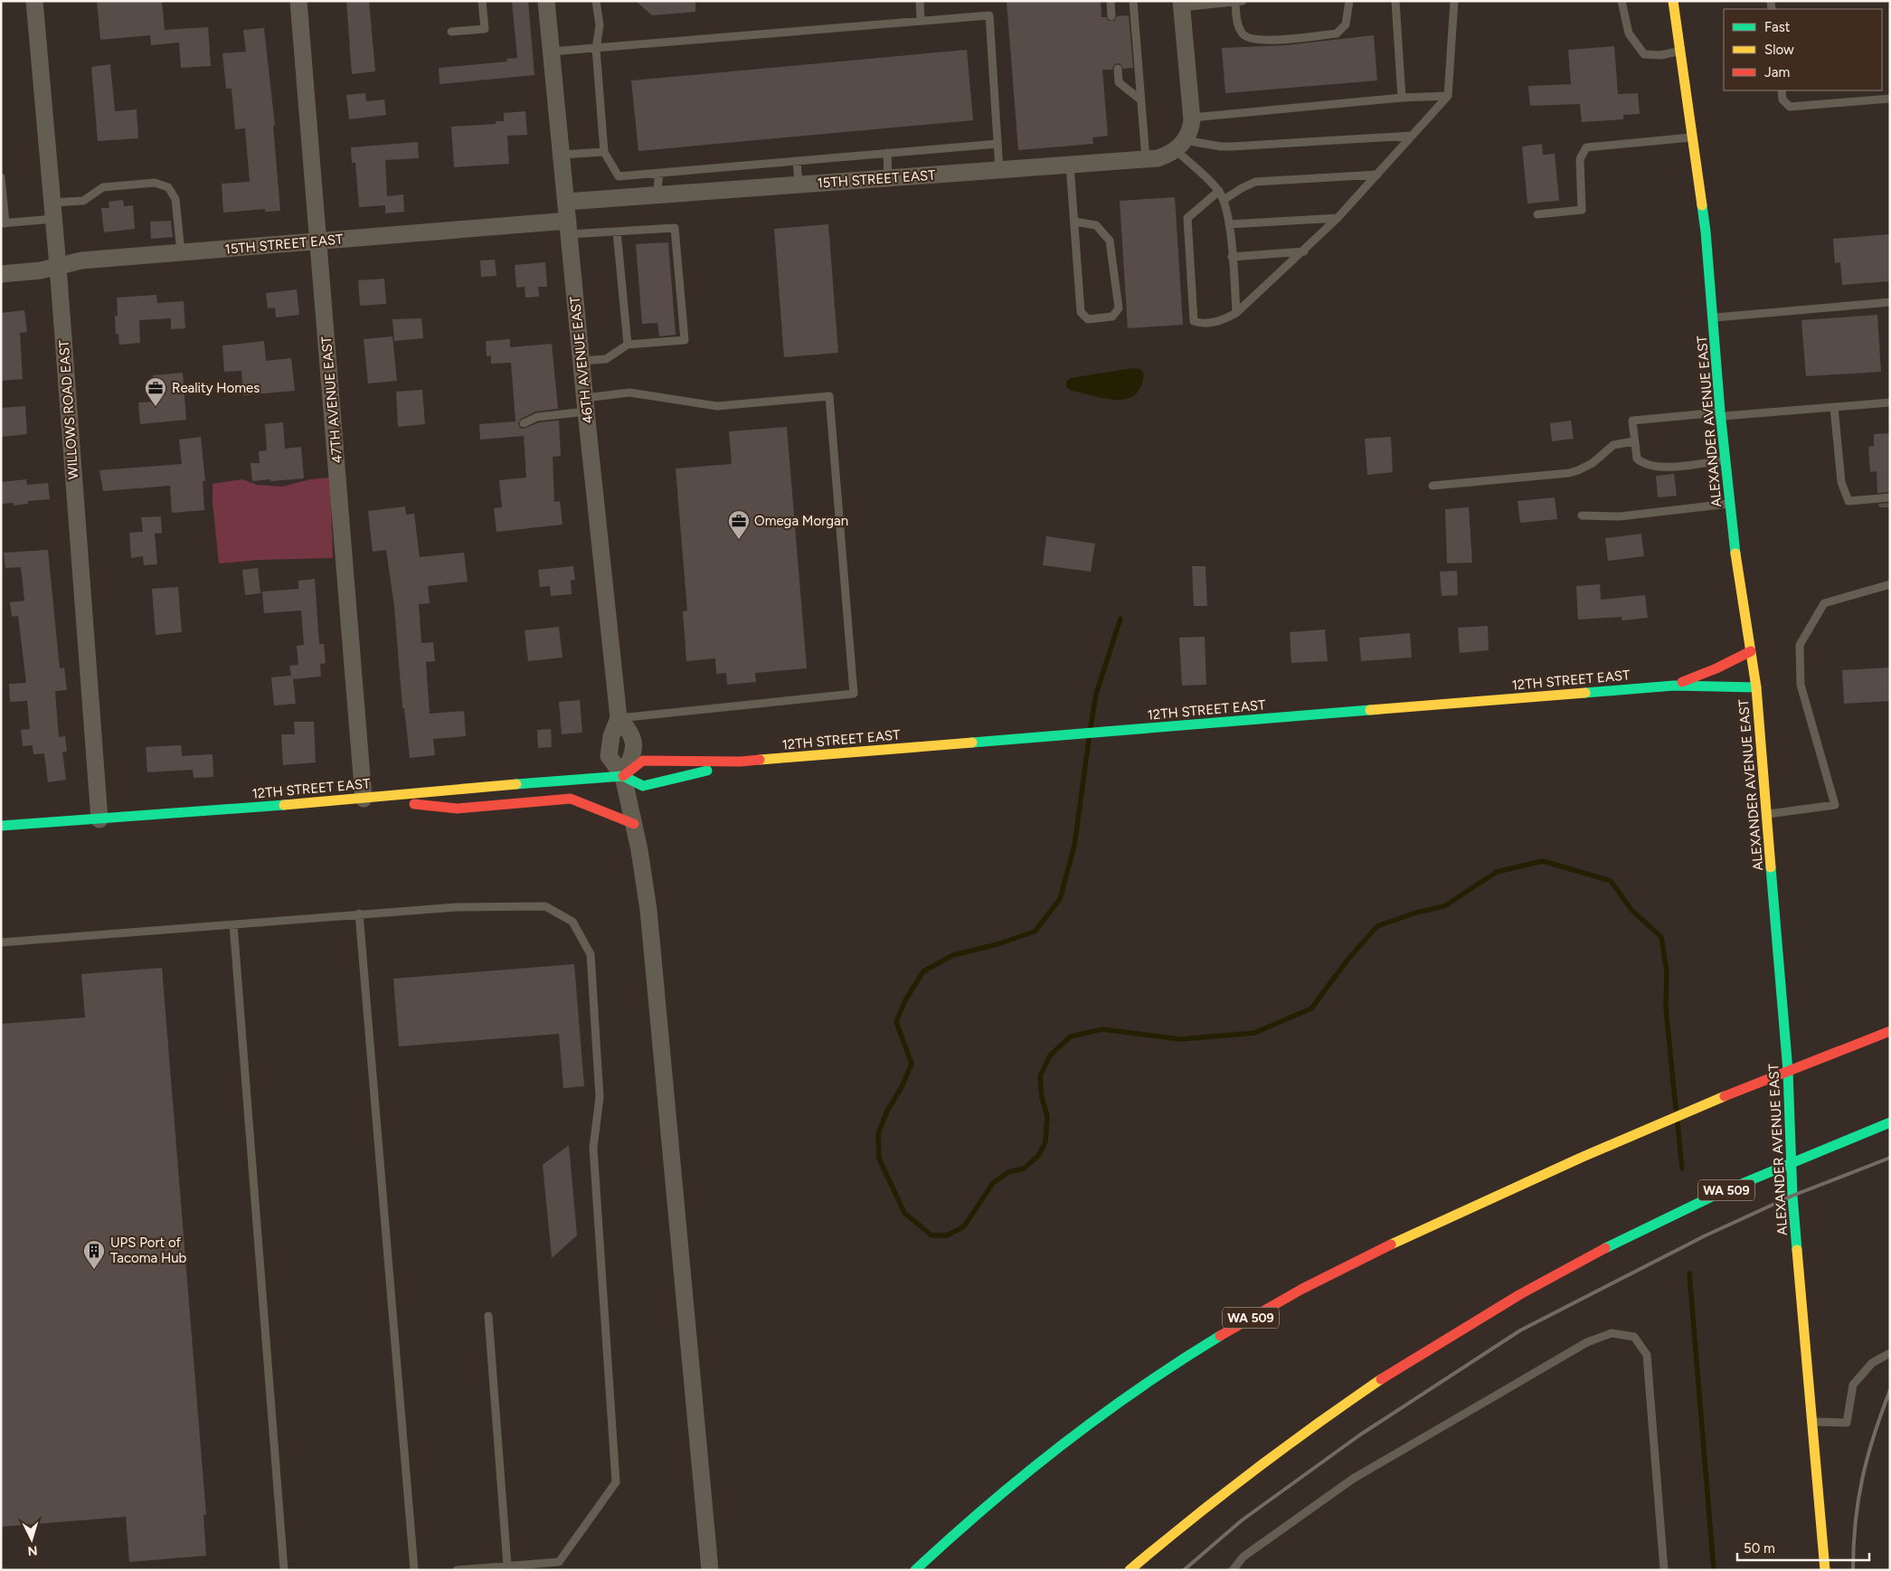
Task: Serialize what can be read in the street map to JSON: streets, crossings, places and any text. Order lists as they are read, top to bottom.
{
  "streets": {
    "main road": ["ALEXANDER AVENUE EAST", "12TH STREET EAST", "WA 509"],
    "street": [
      "15TH STREET EAST",
      "46TH AVENUE EAST",
      "47TH AVENUE EAST",
      "WILLOWS ROAD EAST"
    ]
  },
  "crossings": [
    ["15TH STREET EAST", "46TH AVENUE EAST"],
    ["15TH STREET EAST", "47TH AVENUE EAST"],
    ["15TH STREET EAST", "WILLOWS ROAD EAST"],
    ["46TH AVENUE EAST", "12TH STREET EAST"],
    ["47TH AVENUE EAST", "12TH STREET EAST"],
    ["WILLOWS ROAD EAST", "12TH STREET EAST"],
    ["ALEXANDER AVENUE EAST", "12TH STREET EAST"],
    ["ALEXANDER AVENUE EAST", "WA 509"]
  ],
  "places": {
    "office": ["Reality Homes", "Omega Morgan"],
    "building": ["UPS Port of Tacoma Hub"]
  },
  "legend": ["Fast", "Slow", "Jam"],
  "scale_bar": "50 m",
  "north": "bottom"
}
